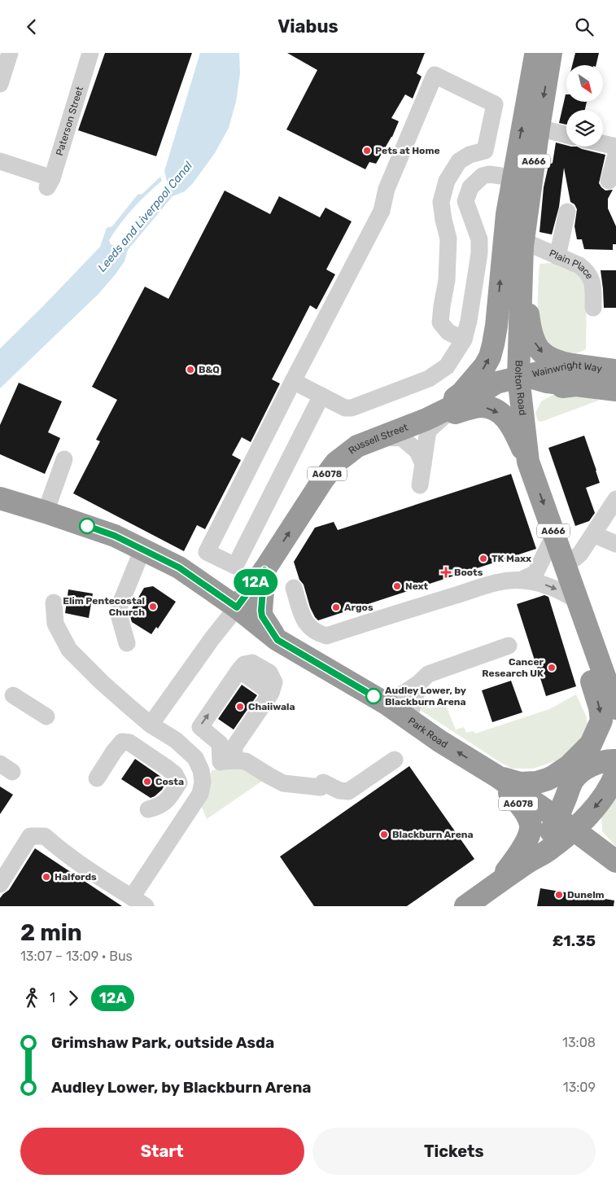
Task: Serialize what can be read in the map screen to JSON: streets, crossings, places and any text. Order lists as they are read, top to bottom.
{
  "streets": {
    "highway": [
      "A666",
      "Wainwright Way",
      "Bolton Road",
      "Russell Street",
      "A6078",
      "Park Road"
    ],
    "street": ["Paterson Street", "Plain Place"]
  },
  "crossings": [
    ["Plain Place", "Bolton Road"],
    ["Wainwright Way", "Bolton Road"],
    ["Bolton Road", "Russell Street"],
    ["Russell Street", "Park Road"],
    ["A6078", "Park Road"]
  ],
  "one_way": ["Russell Street"],
  "water": ["Leeds and Liverpool Canal"],
  "places": {
    "other": [
      "Pets at Home",
      "B&Q",
      "TK Maxx",
      "Next",
      "Elim Pentecostal Church",
      "Argos",
      "Cancer Research UK",
      "Audley Lower, by Blackburn Arena",
      "Chaiiwala",
      "Costa",
      "Blackburn Arena",
      "Halfords",
      "Dunelm"
    ],
    "health": ["Boots"]
  },
  "lines": ["bus line 12A"],
  "north": "bottom right",
  "page": {
    "header": "Viabus",
    "on_map": "12A",
    "heading": ["2 min", "13:07 – 13:09 · Bus", "£1.35"],
    "legs": ["1", "12A"],
    "list": [
      {
        "name": "Grimshaw Park, outside Asda",
        "value": "13:08"
      },
      {
        "name": "Audley Lower, by Blackburn Arena",
        "value": "13:09"
      }
    ],
    "buttons": ["Start", "Tickets"]
  }
}
